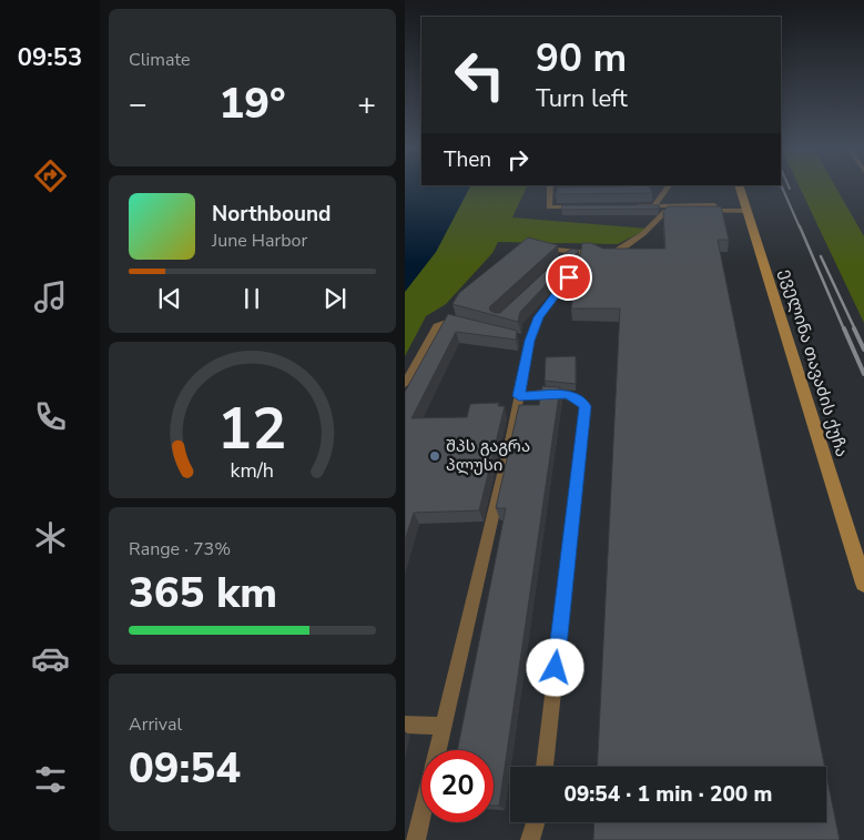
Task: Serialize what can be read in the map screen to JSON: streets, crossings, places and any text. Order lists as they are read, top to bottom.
{
  "streets": {
    "main road": ["ეველინა თავაძის ქუჩა"]
  },
  "places": ["შპს გაგრა პლუსი"],
  "page": {
    "tabs": "09:53",
    "tile": [
      "Climate",
      ["Range · 73%", "365 km"],
      ["Arrival", "09:54"]
    ],
    "turn": ["90 m", "Turn left"],
    "heat": ["−", "19°", "+"],
    "then": "Then",
    "song": ["Northbound", "June Harbor"],
    "limit": "20",
    "trip": "09:54 · 1 min · 200 m",
    "gauge": ["12", "km/h"]
  }
}
